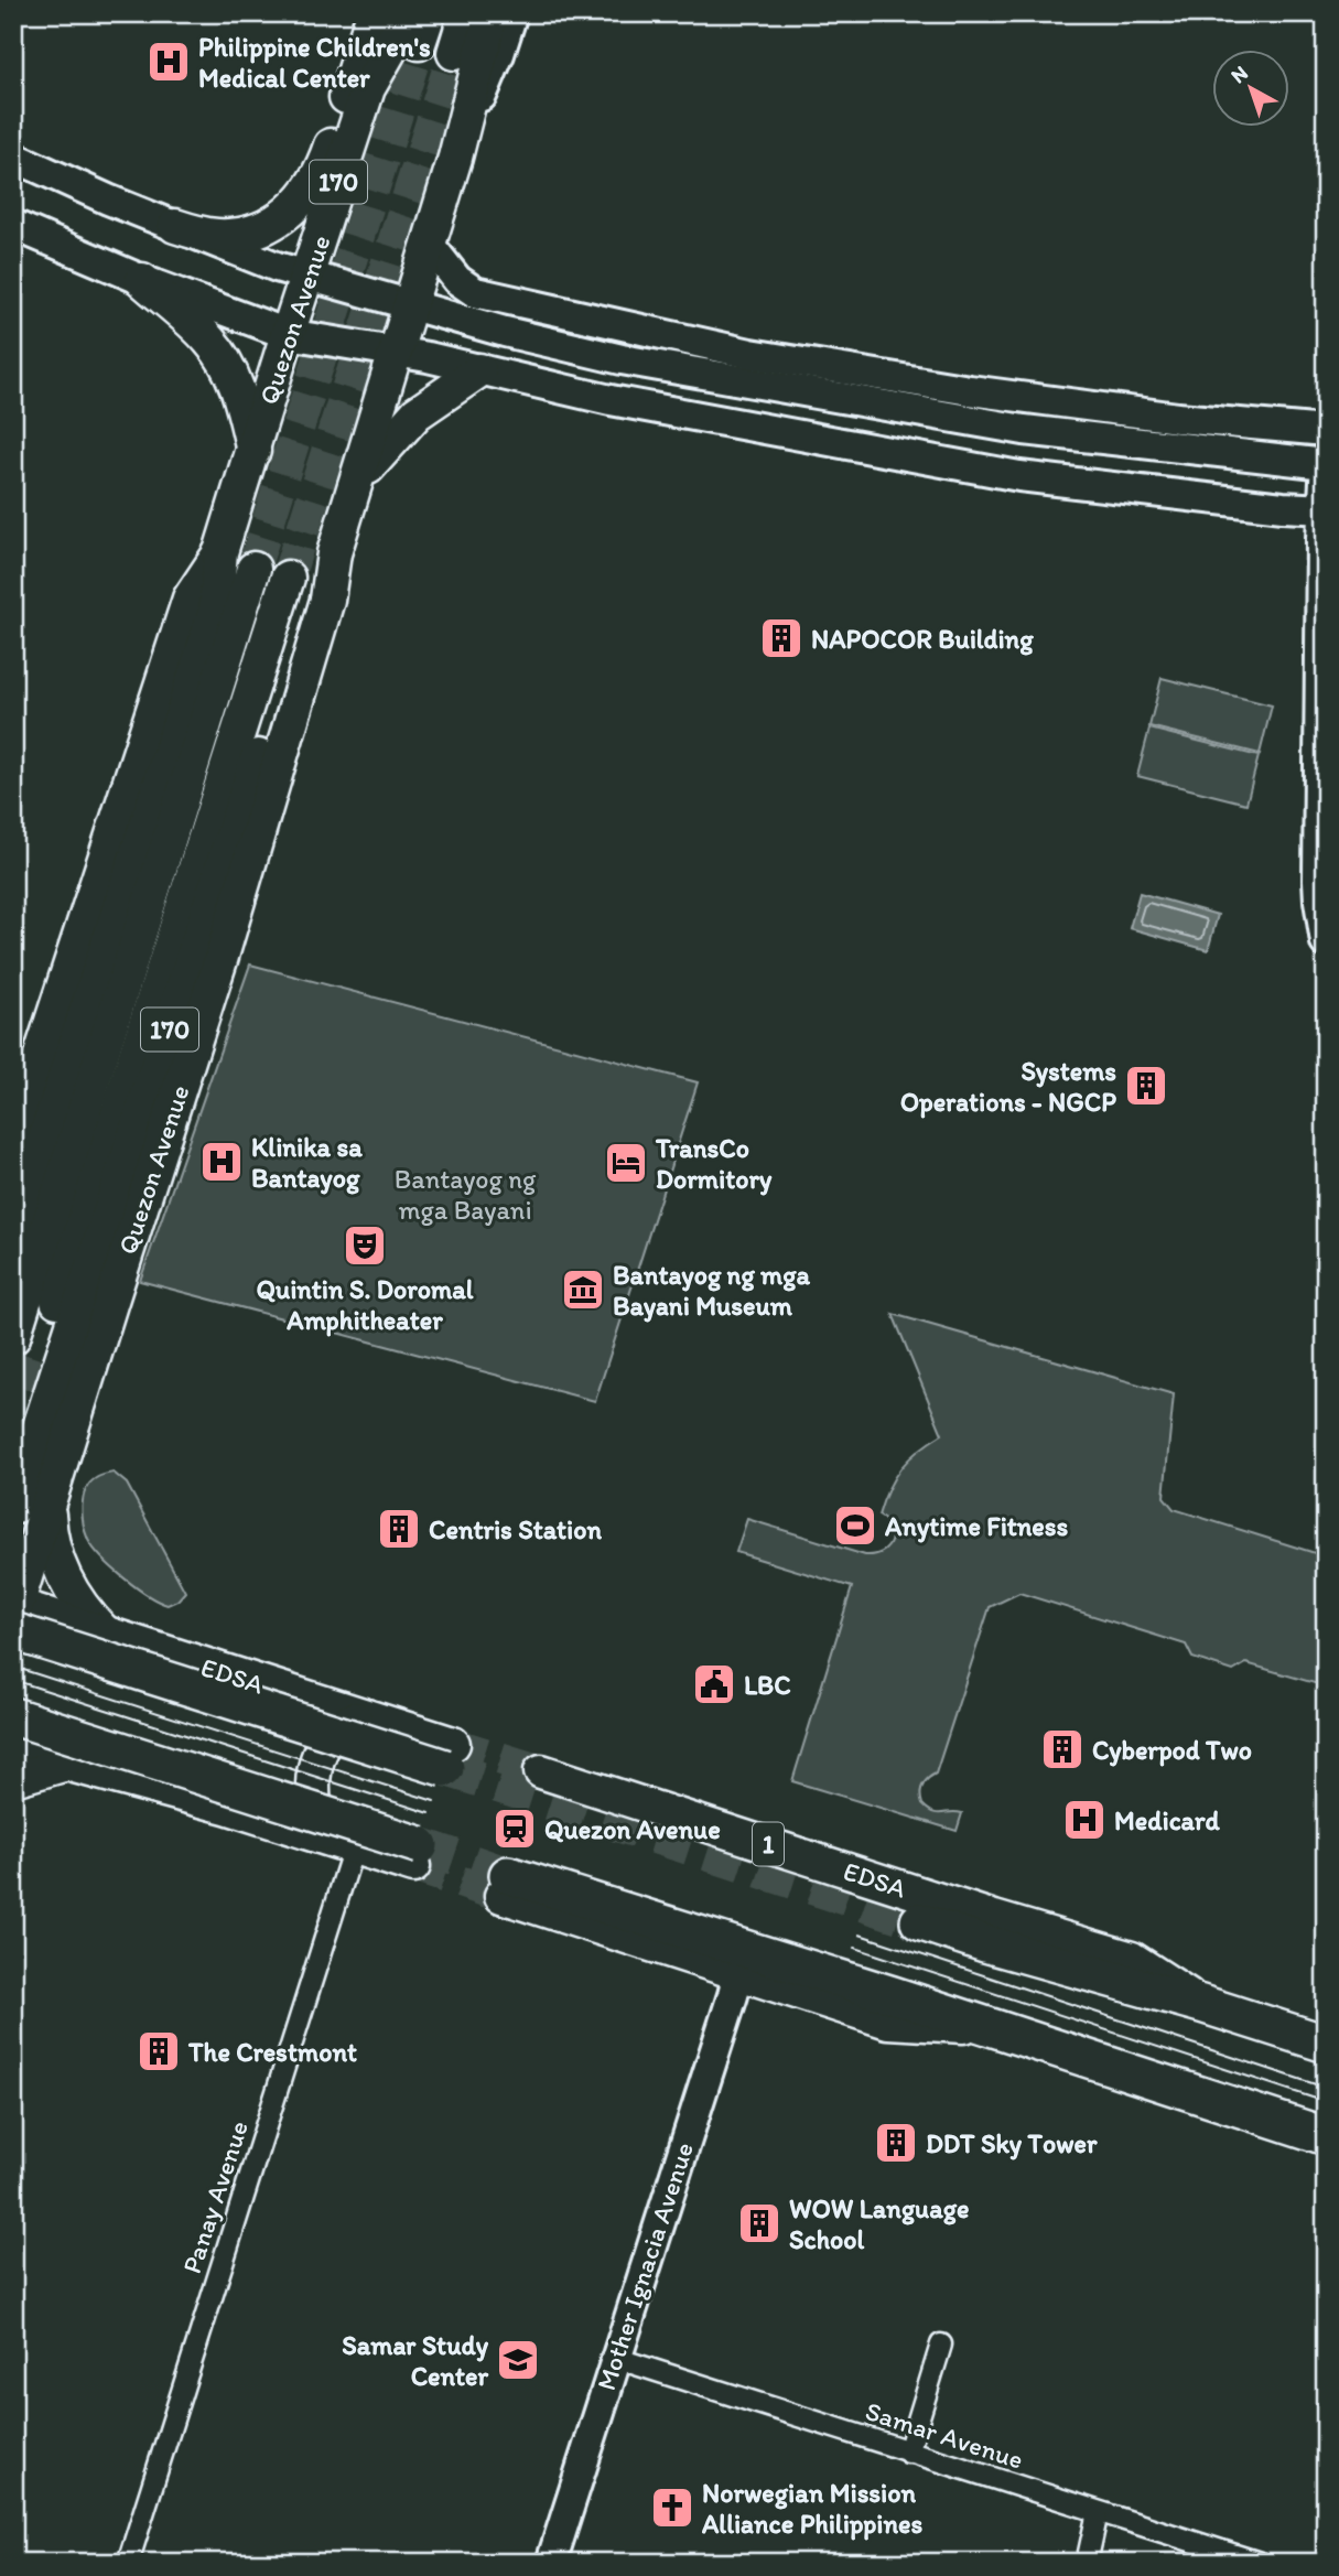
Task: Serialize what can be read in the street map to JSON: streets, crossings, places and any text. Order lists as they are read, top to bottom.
{
  "streets": {
    "highway": ["EDSA", "1"],
    "main road": ["170", "Quezon Avenue", "Mother Ignacia Avenue"],
    "street": ["Panay Avenue", "Samar Avenue"]
  },
  "crossings": [
    ["Quezon Avenue", "EDSA"],
    ["Mother Ignacia Avenue", "Samar Avenue"]
  ],
  "parks": ["Bantayog ng mga Bayani"],
  "places": {
    "hospital": ["Philippine Children's Medical Center", "Klinika sa Bantayog", "Medicard"],
    "building": [
      "NAPOCOR Building",
      "Systems Operations - NGCP",
      "Centris Station",
      "Cyberpod Two",
      "The Crestmont",
      "DDT Sky Tower",
      "WOW Language School"
    ],
    "hotel": ["TransCo Dormitory"],
    "theatre": ["Quintin S. Doromal Amphitheater"],
    "museum": ["Bantayog ng mga Bayani Museum"],
    "sports": ["Anytime Fitness"],
    "public building": ["LBC"],
    "station": ["Quezon Avenue"],
    "school or university": ["Samar Study Center"],
    "church": ["Norwegian Mission Alliance Philippines"]
  },
  "north": "top left"
}
